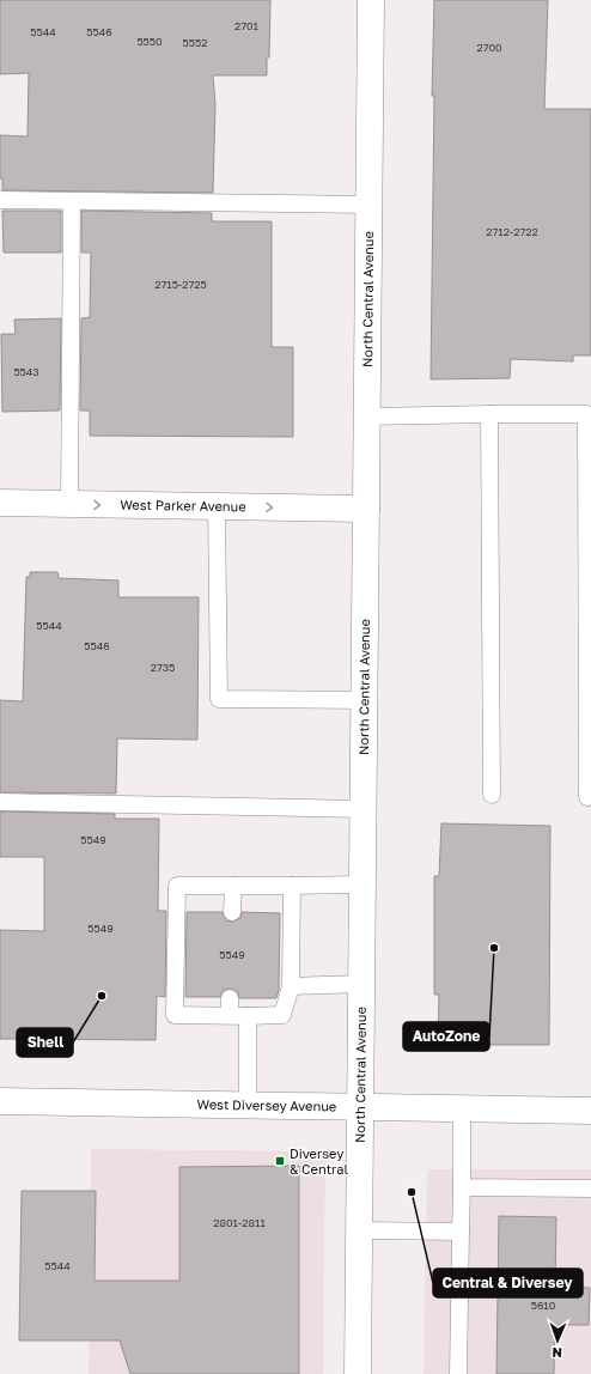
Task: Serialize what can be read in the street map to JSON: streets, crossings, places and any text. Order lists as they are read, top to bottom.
{
  "streets": {
    "street": ["North Central Avenue", "West Parker Avenue", "West Diversey Avenue"]
  },
  "crossings": [
    ["North Central Avenue", "West Parker Avenue"],
    ["North Central Avenue", "West Diversey Avenue"]
  ],
  "one_way": ["West Parker Avenue"],
  "places": {
    "other": ["AutoZone", "Shell", "Central & Diversey"],
    "transit": ["Diversey & Central"]
  },
  "house_numbers": [
    "2701",
    "5544",
    "5546",
    "5550",
    "5552",
    "2700",
    "2712-2722",
    "2715-2725",
    "5543",
    "5544",
    "5546",
    "2735",
    "5549",
    "5549",
    "5549",
    "2801-2811",
    "5544",
    "5610"
  ],
  "north": "bottom"
}
